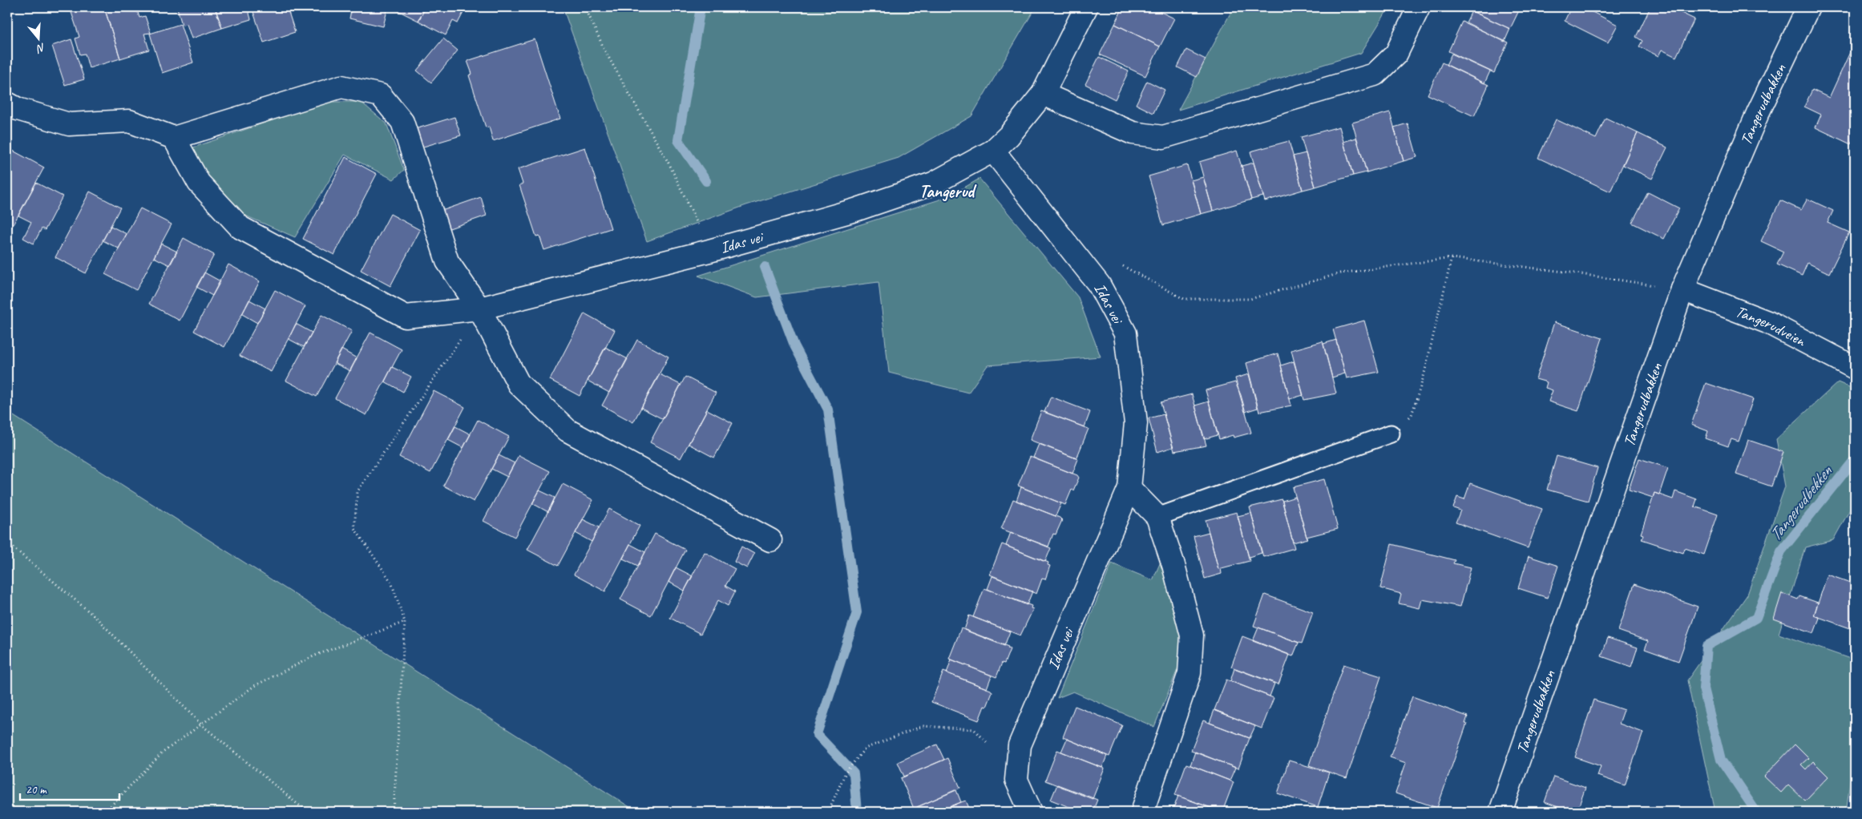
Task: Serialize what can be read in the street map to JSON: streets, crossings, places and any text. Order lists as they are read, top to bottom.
{
  "streets": {
    "street": ["Tangerudbakken", "Idas vei", "Tangerudveien"]
  },
  "crossings": [
    ["Tangerudbakken", "Tangerudveien"]
  ],
  "districts": ["Tangerud"],
  "water": ["Tangerudbekken"],
  "scale_bar": "20 m",
  "north": "bottom"
}
